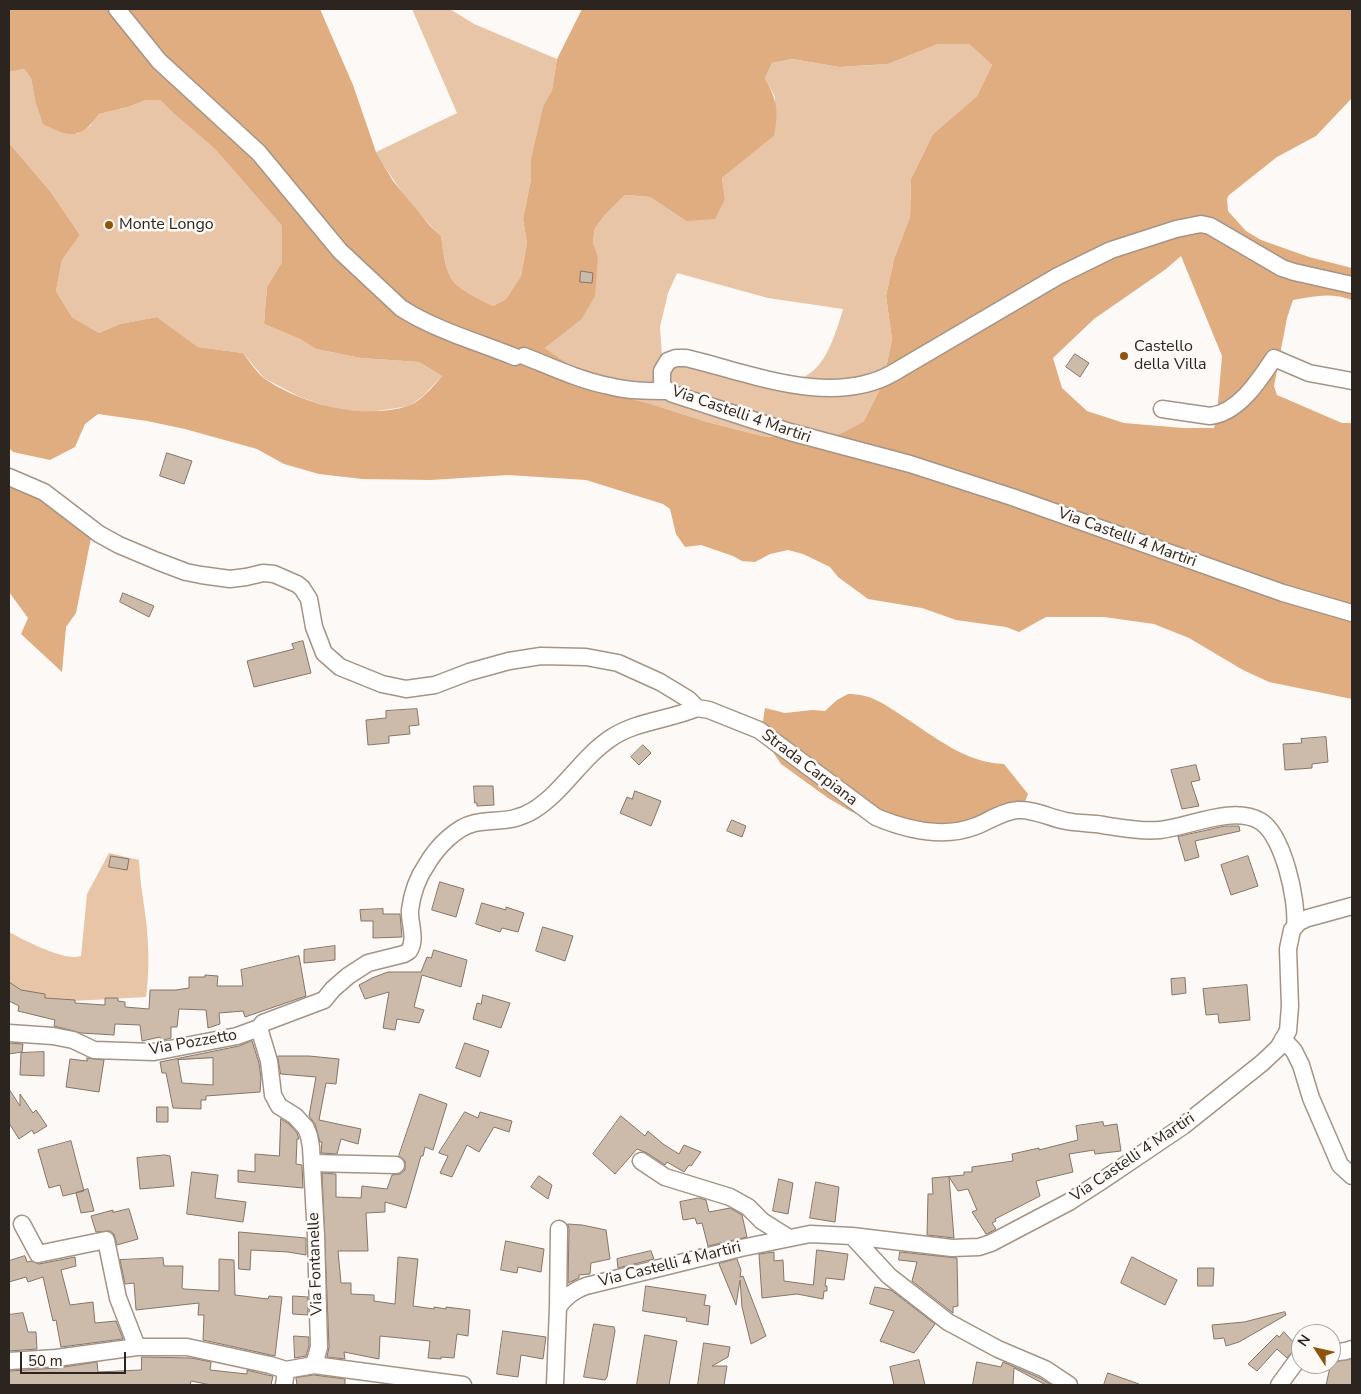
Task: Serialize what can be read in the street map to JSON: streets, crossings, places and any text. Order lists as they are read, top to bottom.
{
  "streets": {
    "street": [
      "Via Castelli 4 Martiri",
      "Strada Carpiana",
      "Via Pozzetto",
      "Via Fontanelle"
    ]
  },
  "crossings": [
    ["Via Castelli 4 Martiri", "Strada Carpiana"],
    ["Via Pozzetto", "Via Fontanelle"]
  ],
  "places": ["Monte Longo", "Castello della Villa"],
  "scale_bar": "50 m",
  "north": "top left"
}
